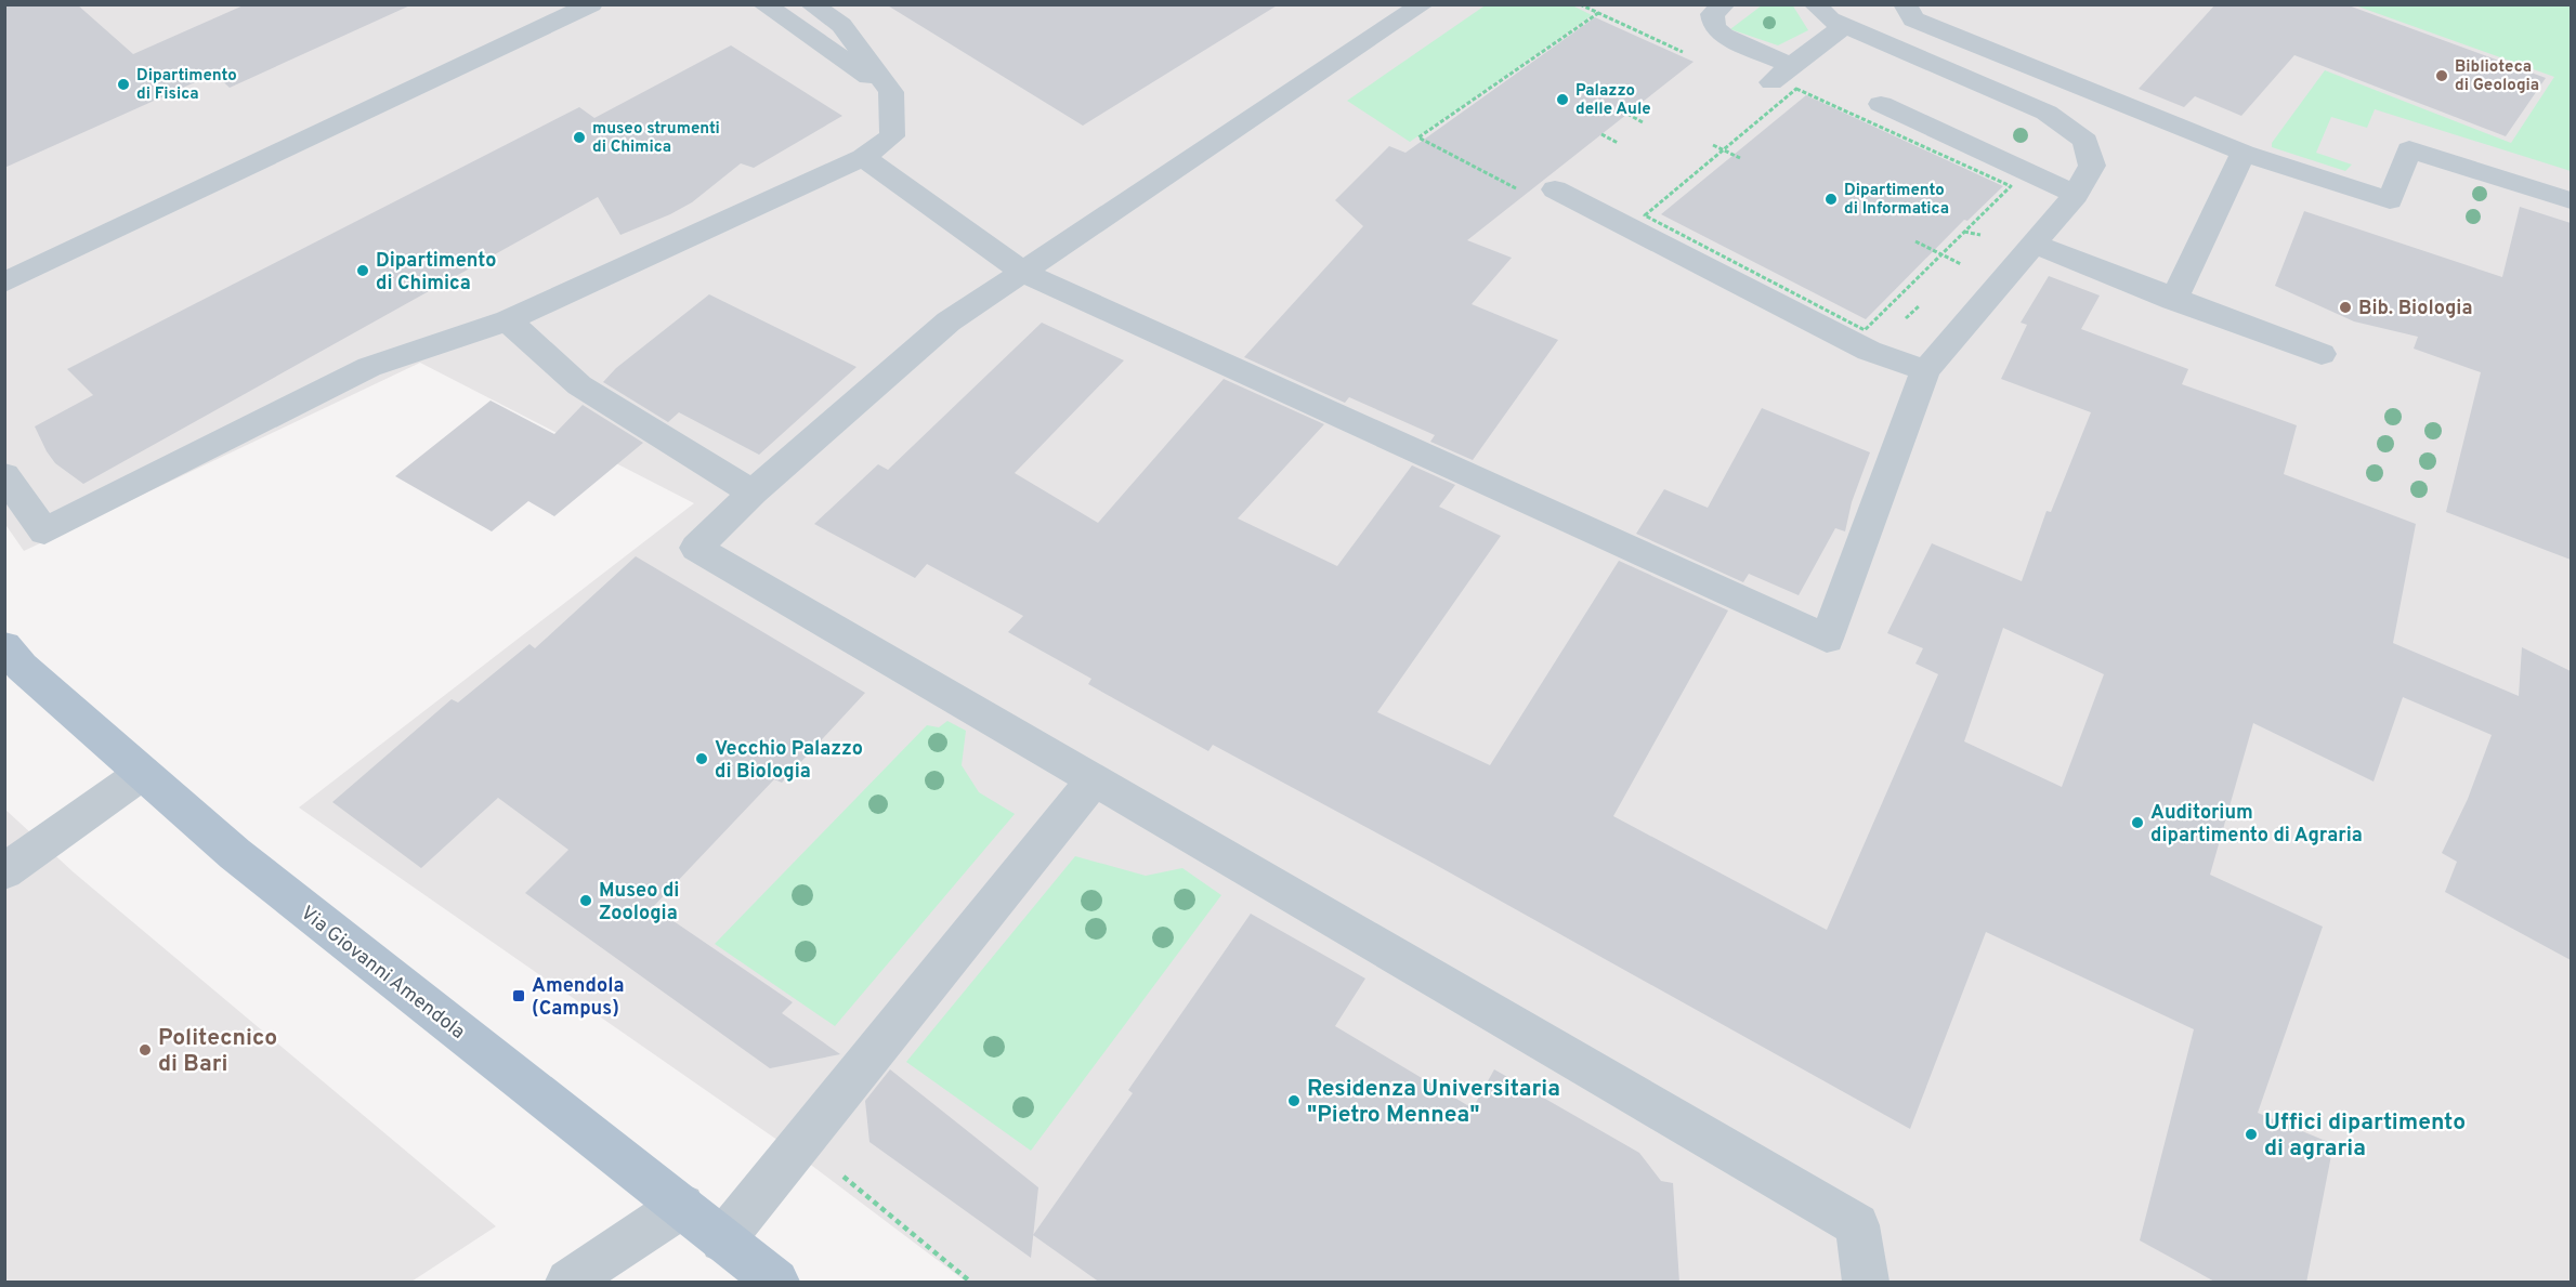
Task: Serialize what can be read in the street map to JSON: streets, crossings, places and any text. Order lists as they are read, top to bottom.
{
  "streets": {
    "main road": ["Via Giovanni Amendola"]
  },
  "places": {
    "other": [
      "Biblioteca di Geologia",
      "Dipartimento di Fisica",
      "Palazzo delle Aule",
      "museo strumenti di Chimica",
      "Dipartimento di Informatica",
      "Dipartimento di Chimica",
      "Bib. Biologia",
      "Vecchio Palazzo di Biologia",
      "Auditorium dipartimento di Agraria",
      "Museo di Zoologia",
      "Politecnico di Bari",
      "Residenza Universitaria \"Pietro Mennea\"",
      "Uffici dipartimento di agraria"
    ],
    "transit": ["Amendola (Campus)"]
  }
}
